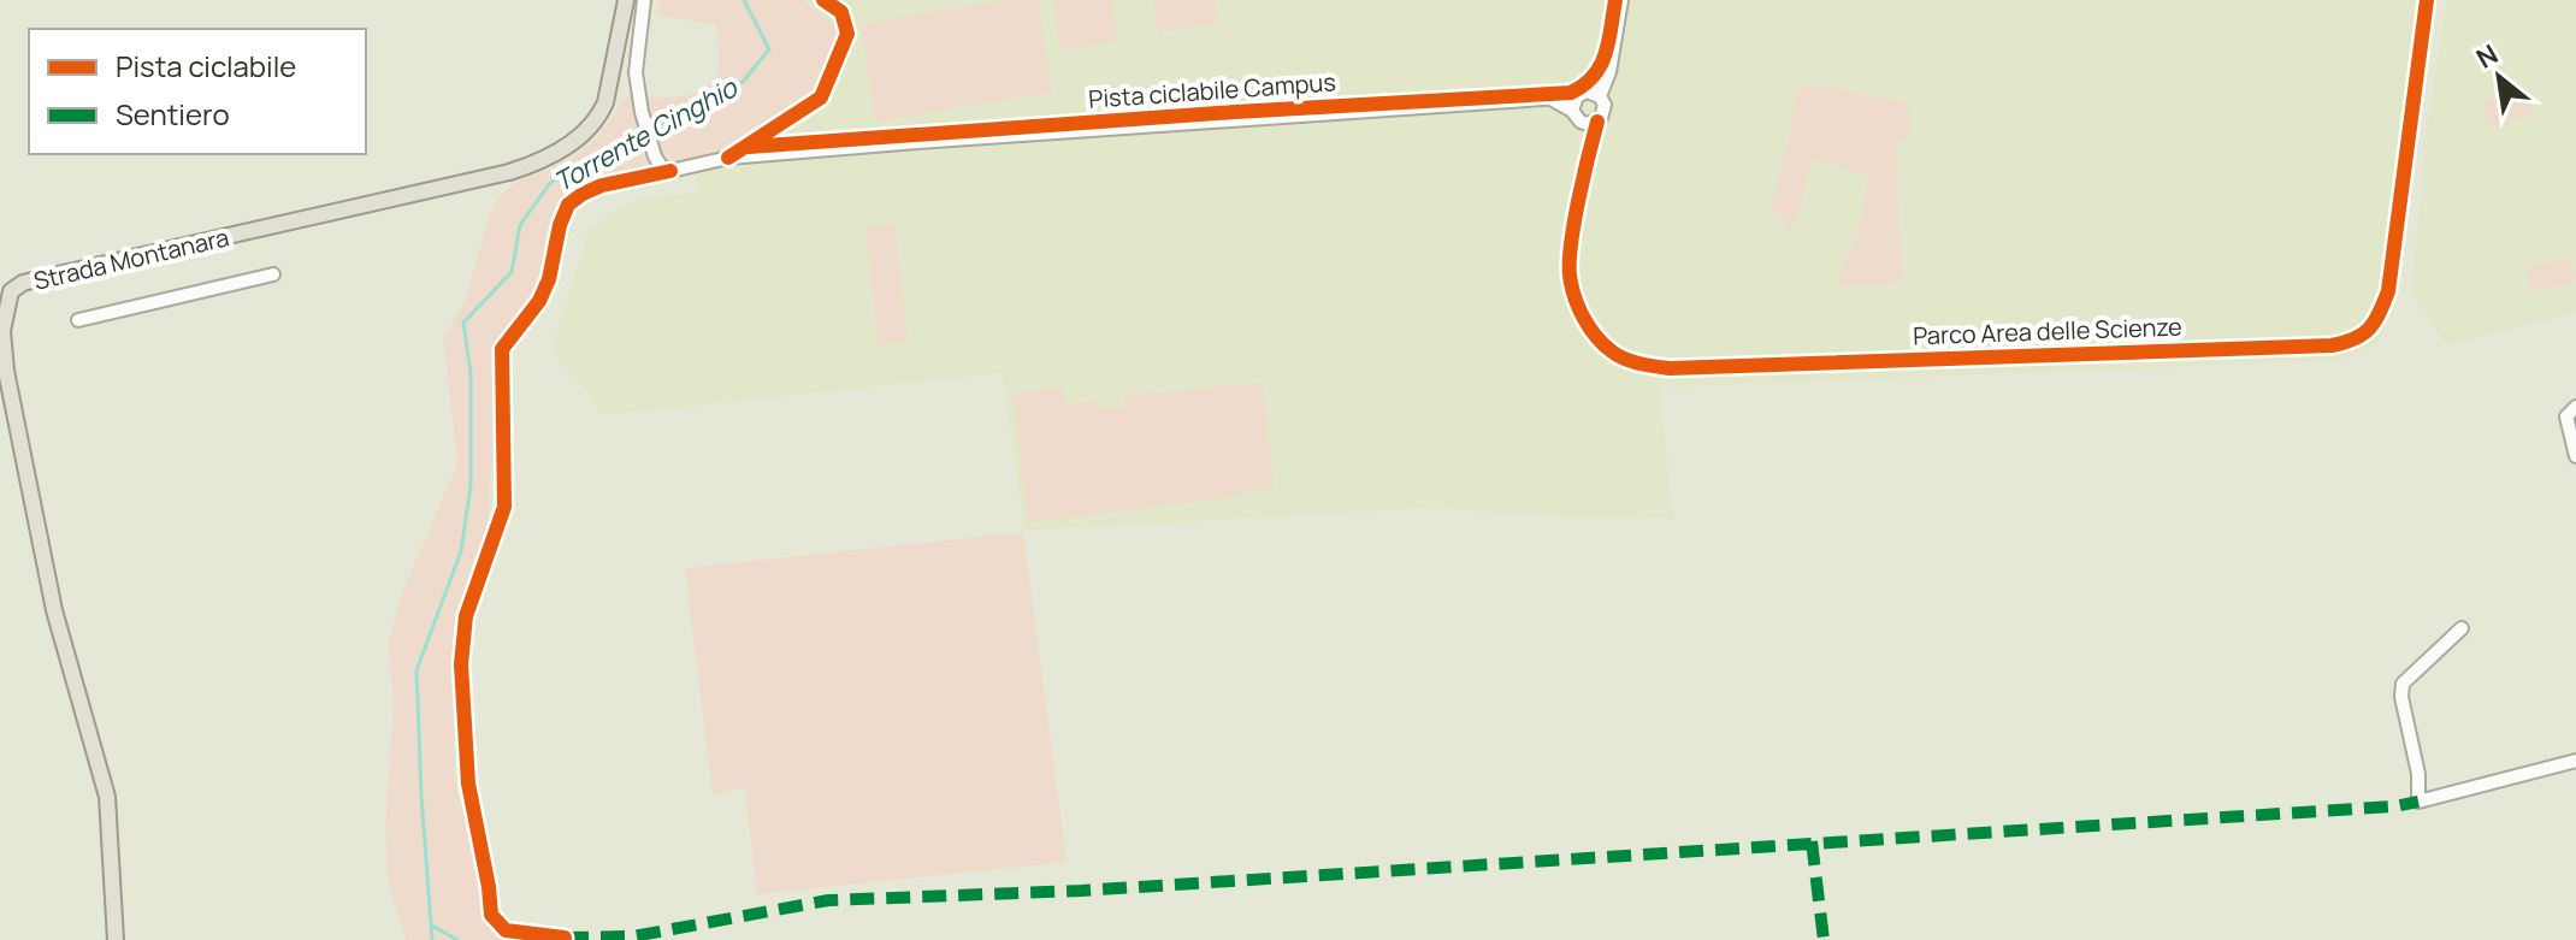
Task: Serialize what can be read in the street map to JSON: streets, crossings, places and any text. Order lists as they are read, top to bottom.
{
  "streets": {
    "main road": ["Strada Montanara"],
    "street": ["Parco Area delle Scienze"],
    "cycle path": ["Pista ciclabile Campus"]
  },
  "water": ["Torrente Cinghio"],
  "legend": ["Pista ciclabile", "Sentiero"],
  "north": "top left"
}
